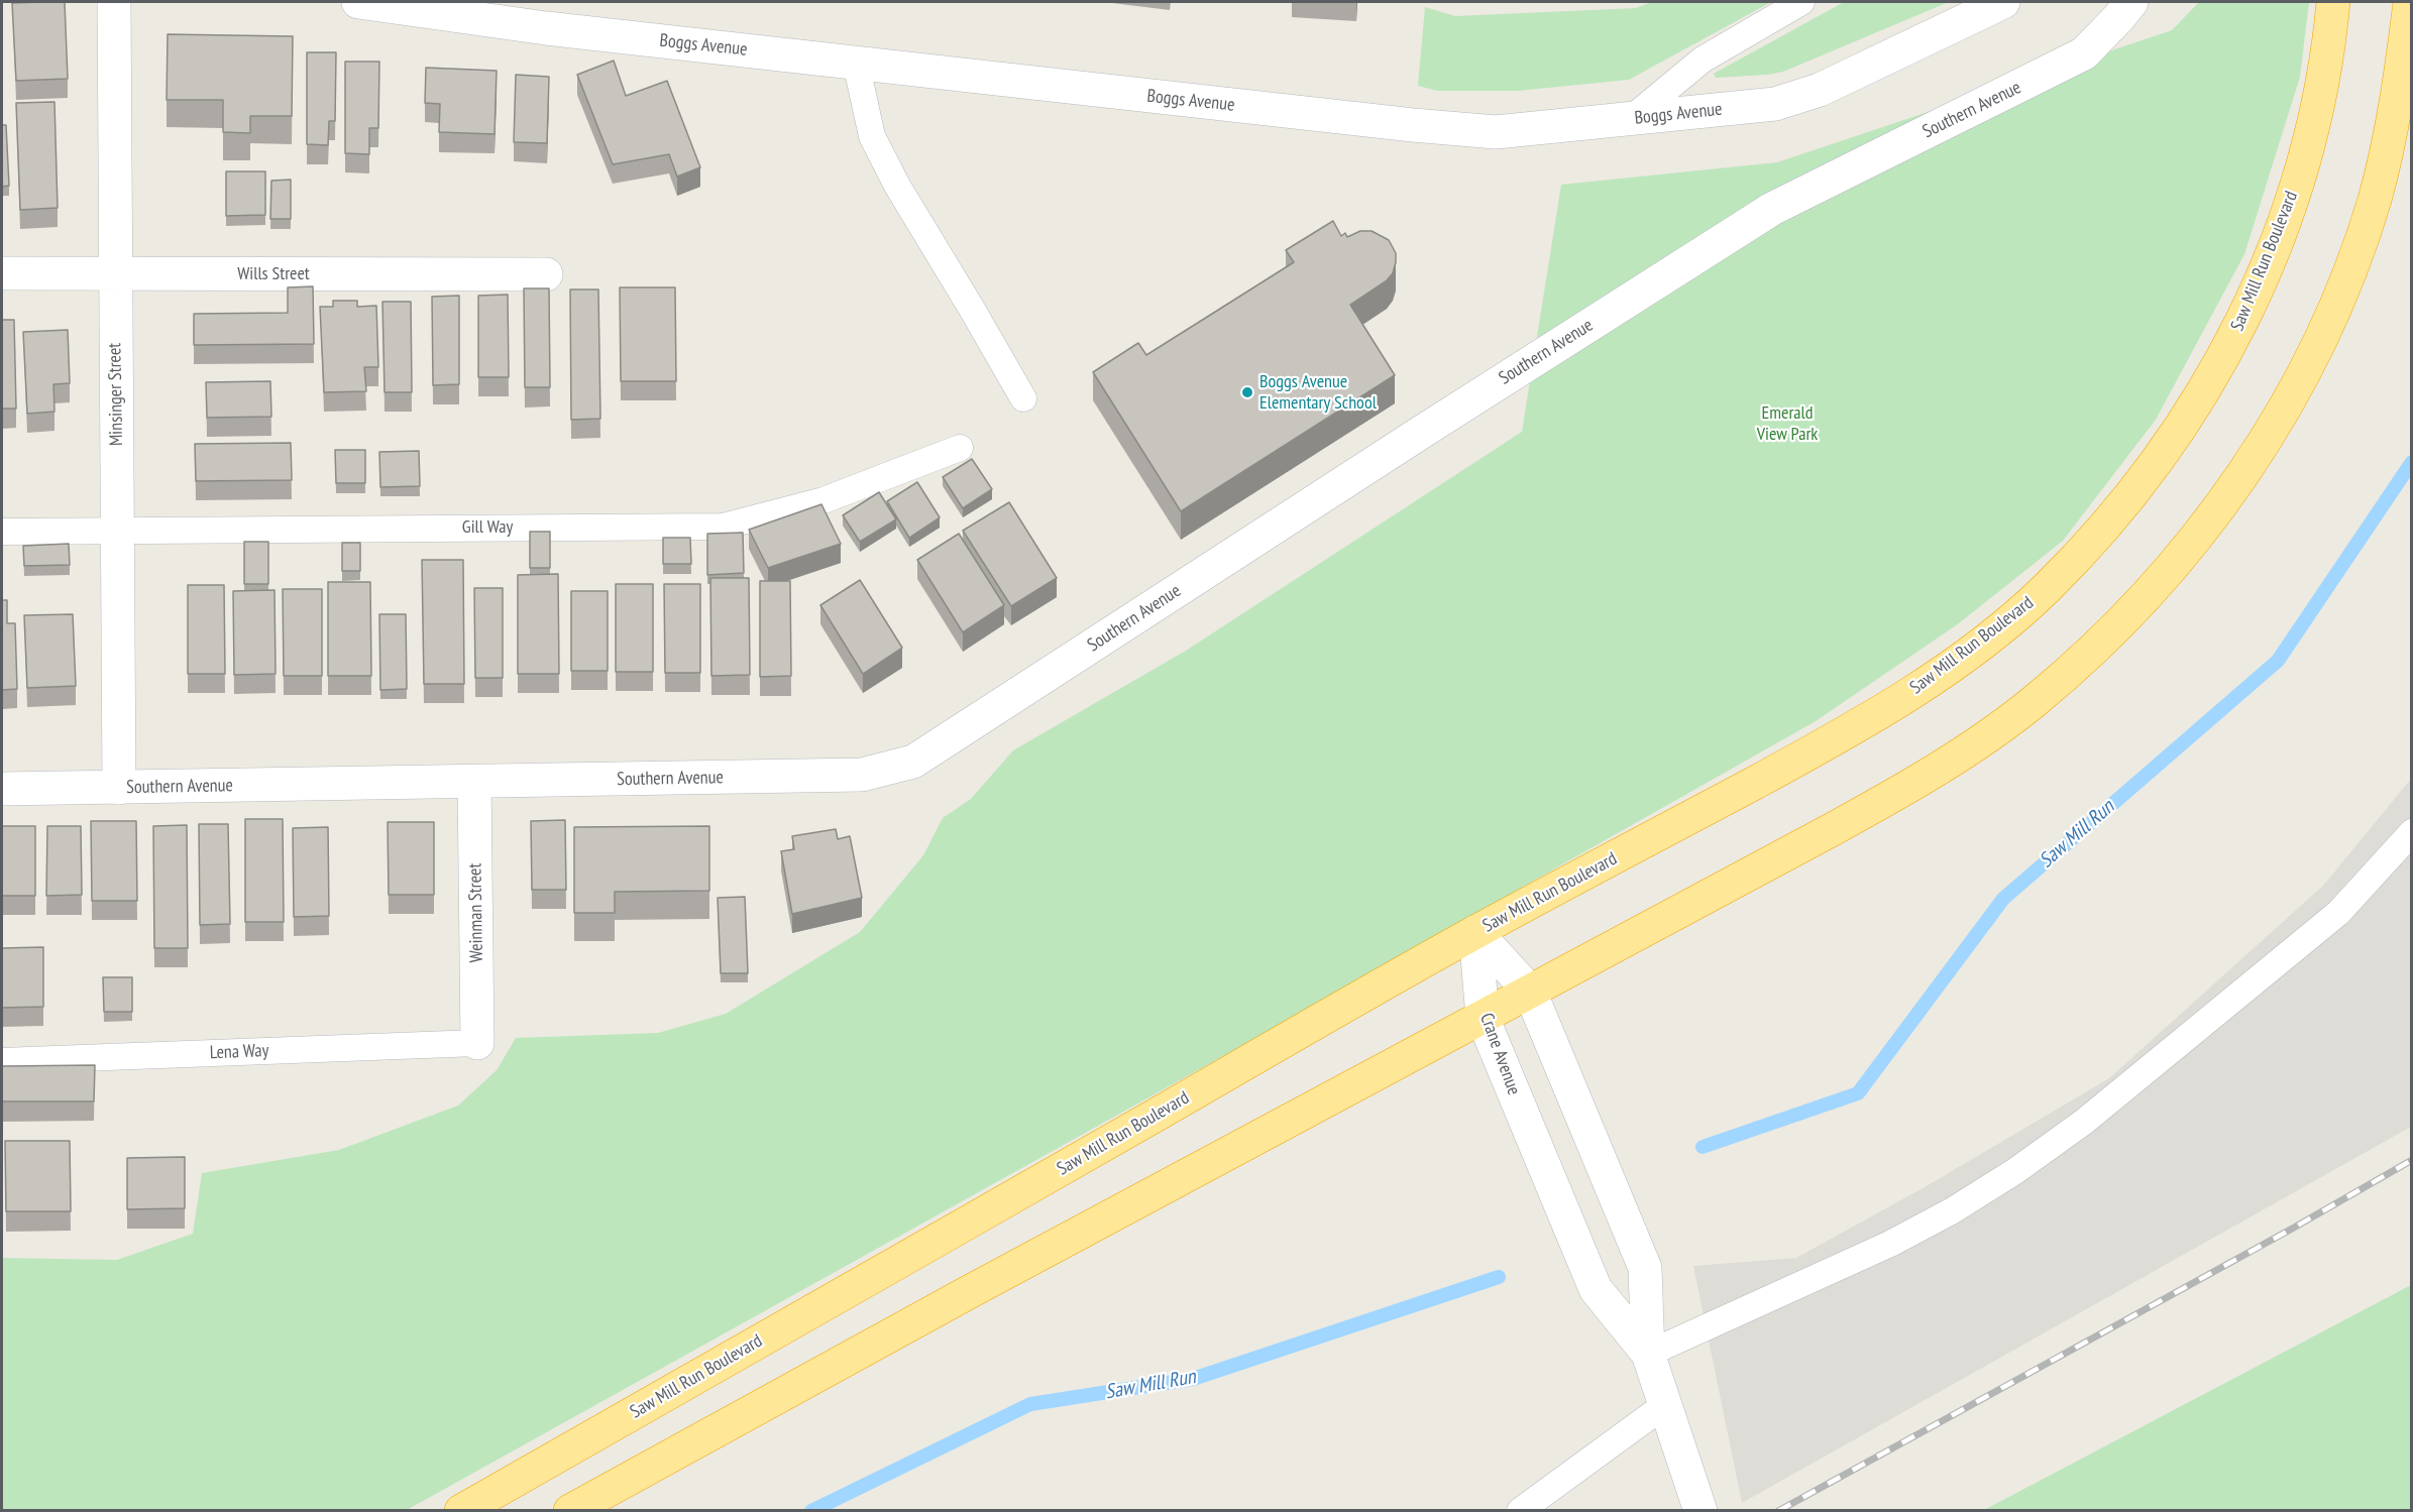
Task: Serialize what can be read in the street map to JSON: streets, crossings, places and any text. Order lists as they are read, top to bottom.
{
  "streets": {
    "highway": ["Saw Mill Run Boulevard"],
    "street": [
      "Boggs Avenue",
      "Southern Avenue",
      "Wills Street",
      "Minsinger Street",
      "Weinman Street",
      "Crane Avenue"
    ],
    "lane": ["Gill Way", "Lena Way"]
  },
  "crossings": [
    ["Southern Avenue", "Minsinger Street"],
    ["Southern Avenue", "Weinman Street"],
    ["Saw Mill Run Boulevard", "Crane Avenue"],
    ["Wills Street", "Minsinger Street"],
    ["Minsinger Street", "Gill Way"],
    ["Weinman Street", "Lena Way"]
  ],
  "water": ["Saw Mill Run"],
  "parks": ["Emerald View Park"],
  "places": ["Boggs Avenue Elementary School"]
}
